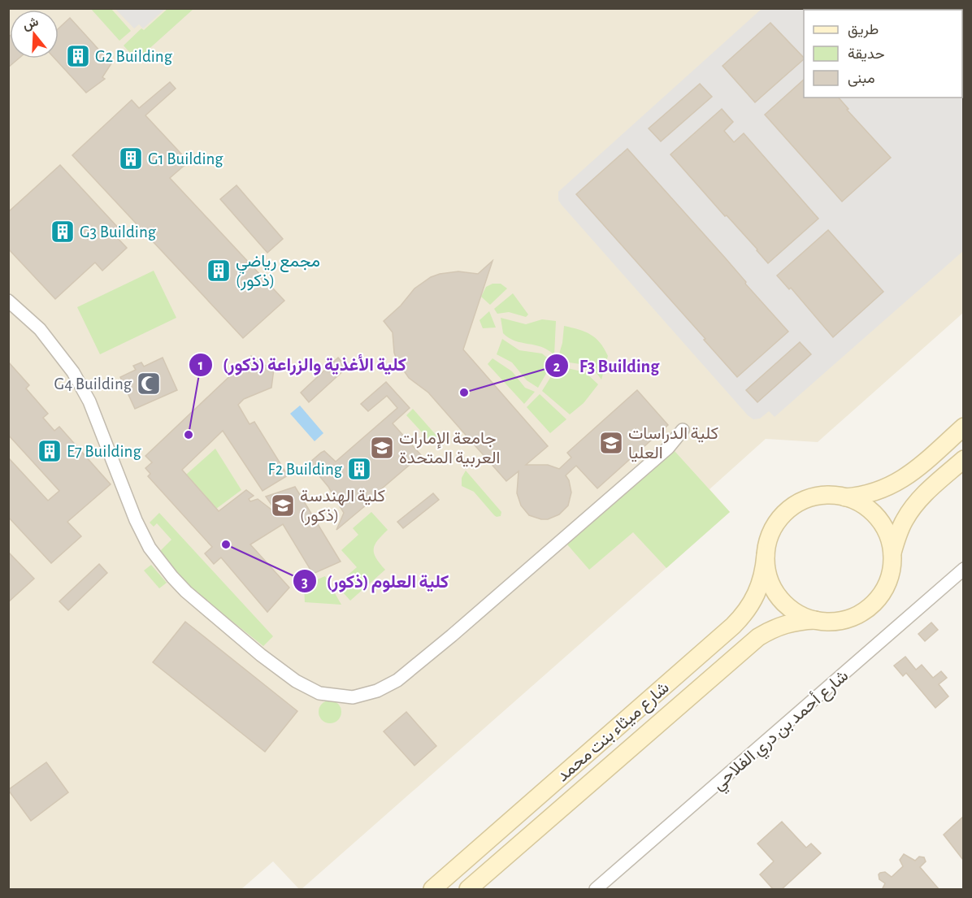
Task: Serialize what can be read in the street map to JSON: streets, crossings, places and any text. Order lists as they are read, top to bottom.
{
  "streets": {
    "main road": ["شارع ميثاء بنت محمد"],
    "street": ["شارع أحمد بن دري الفلاحي"]
  },
  "places": {
    "building": [
      "G2 Building",
      "G1 Building",
      "G3 Building",
      "مجمع رياضي (ذكور)",
      "E7 Building",
      "F2 Building"
    ],
    "mosque": ["G4 Building"],
    "other": ["F3 Building", "كلية الأغذية والزراعة (ذكور)", "كلية العلوم (ذكور)"],
    "school or university": ["كلية الدراسات العليا", "جامعة الإمارات العربية المتحدة", "كلية الهندسة (ذكور)"]
  },
  "legend": ["طريق", "حديقة", "مبنى"],
  "north": "top"
}
